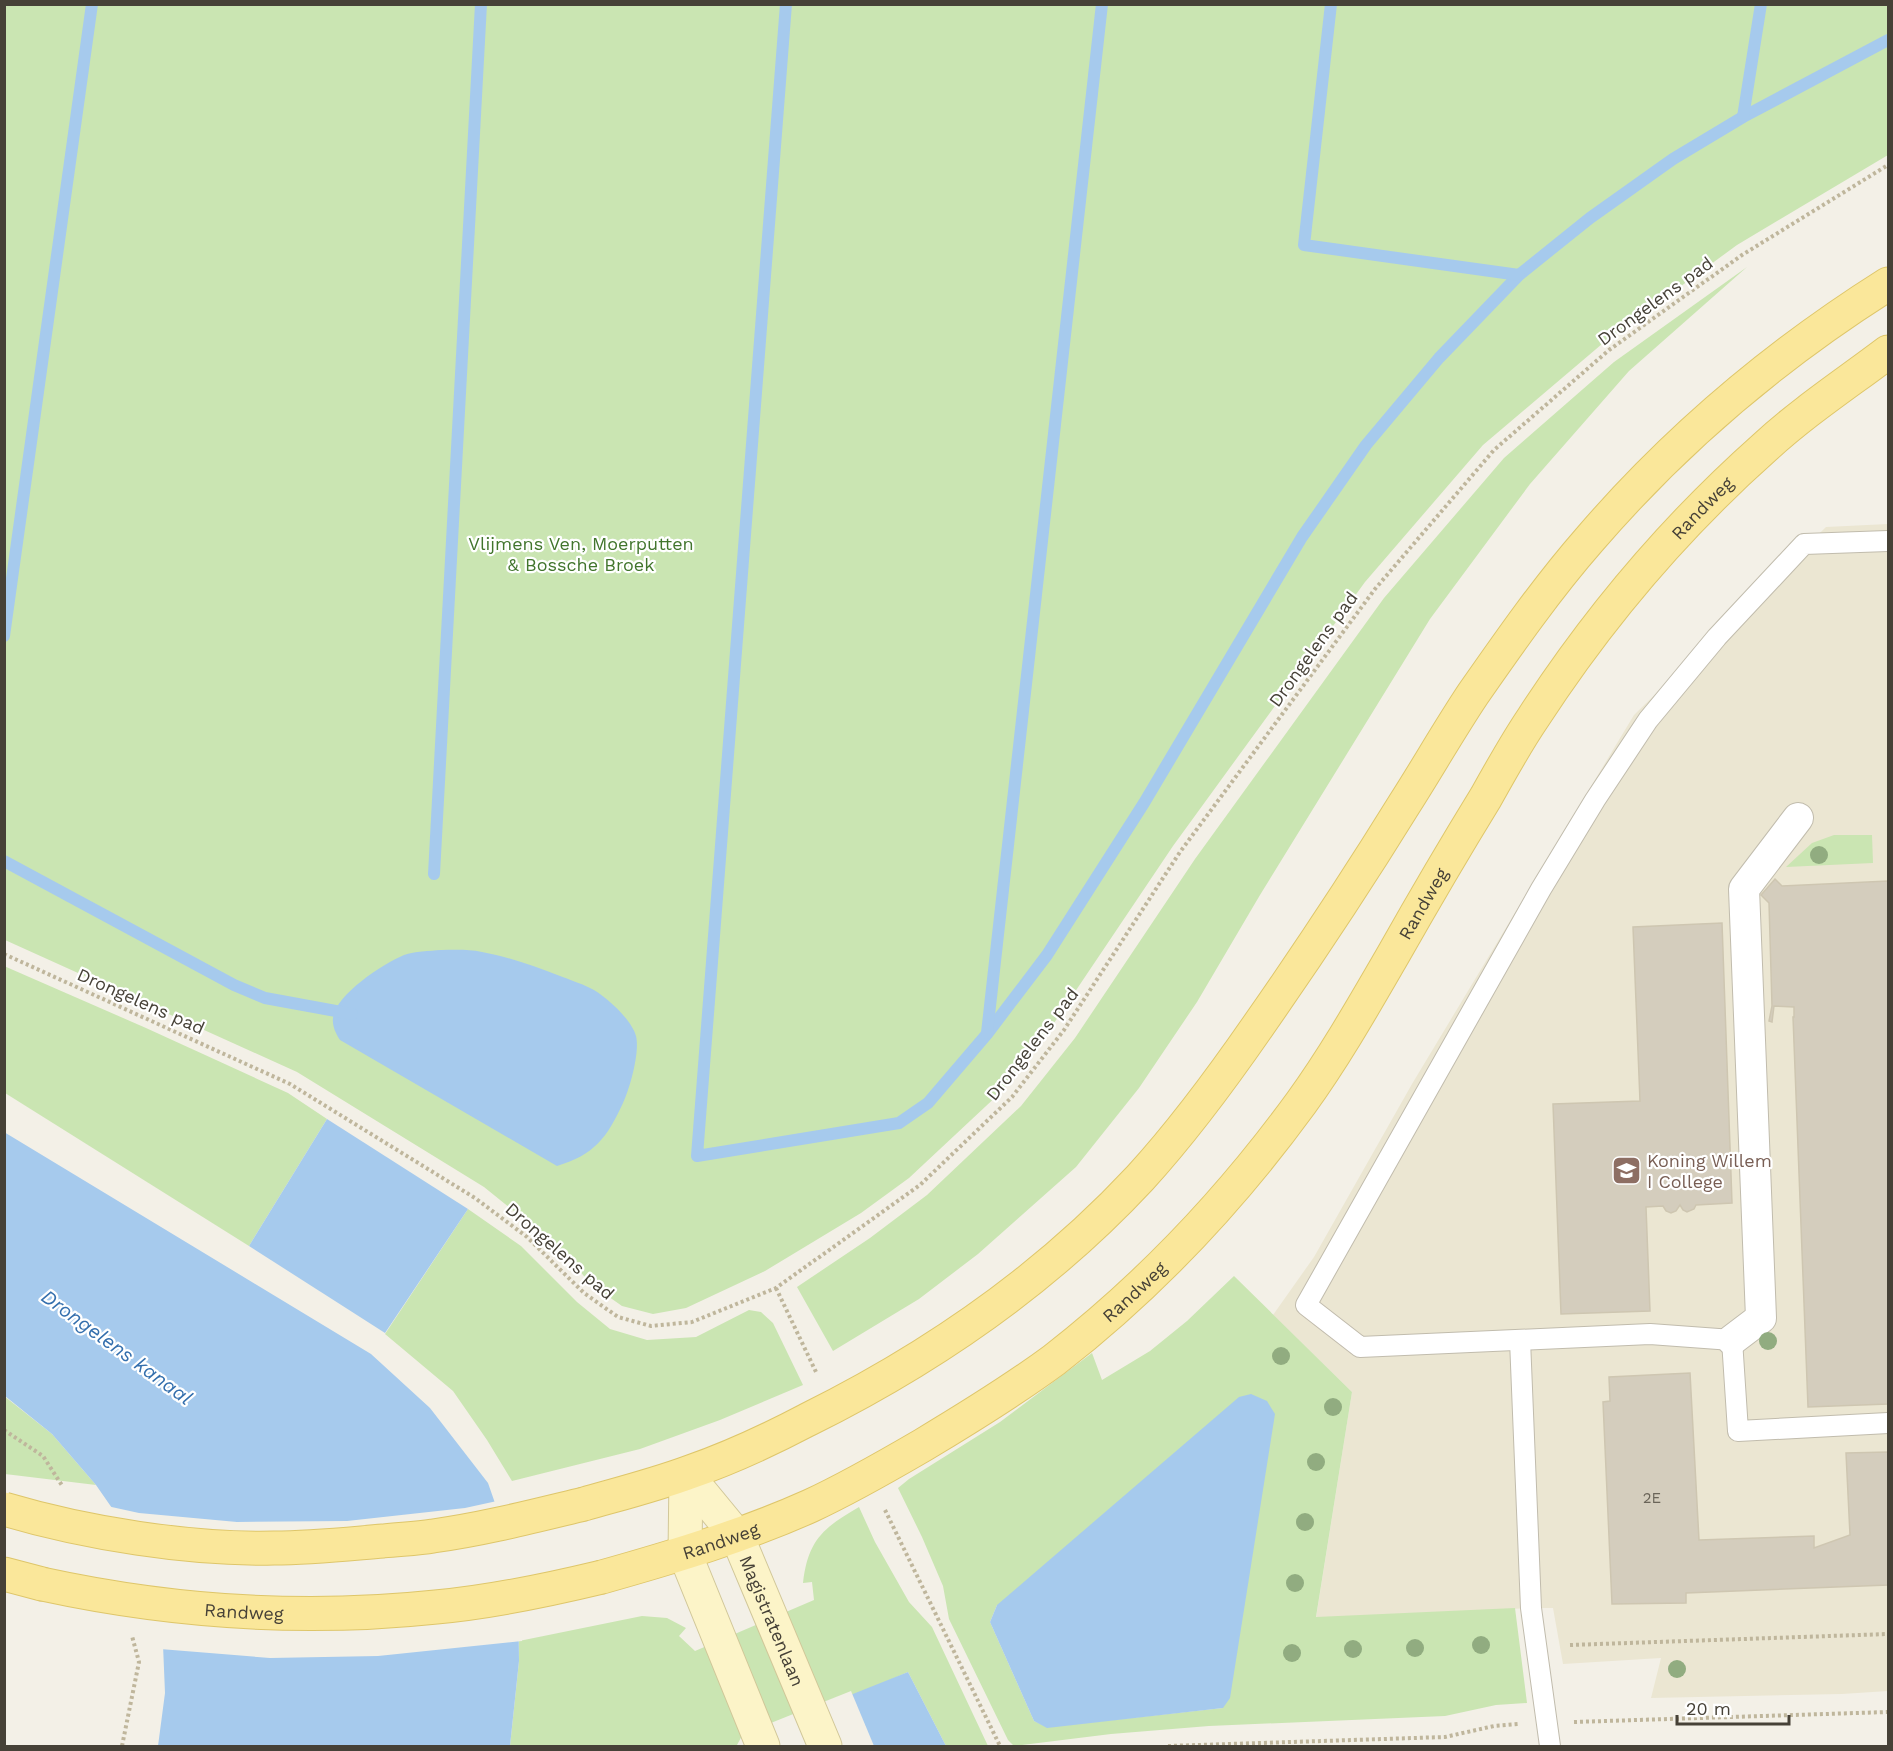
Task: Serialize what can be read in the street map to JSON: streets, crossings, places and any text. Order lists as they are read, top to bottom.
{
  "streets": {
    "main road": ["Randweg", "Magistratenlaan"],
    "path": ["Drongelens pad"]
  },
  "crossings": [
    ["Randweg", "Magistratenlaan"]
  ],
  "water": ["Drongelens kanaal"],
  "parks": ["Vlijmens Ven, Moerputten & Bossche Broek"],
  "places": {
    "school or university": ["Koning Willem I College"]
  },
  "house_numbers": ["2E"],
  "scale_bar": "20 m"
}
